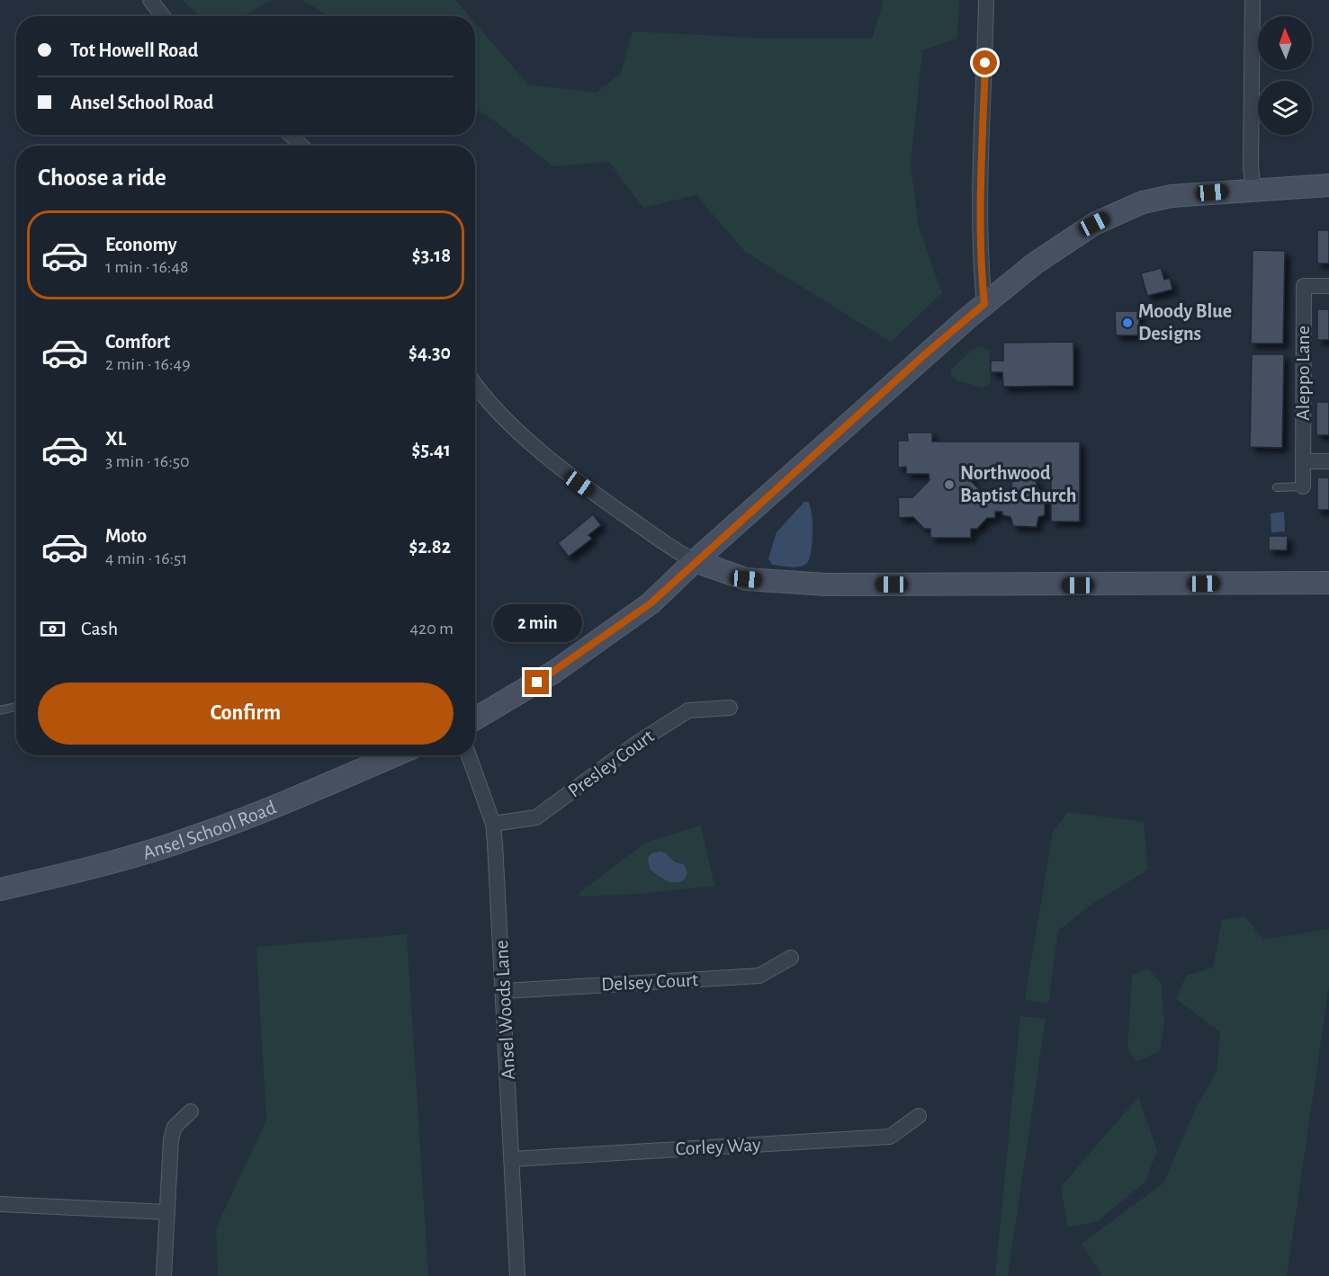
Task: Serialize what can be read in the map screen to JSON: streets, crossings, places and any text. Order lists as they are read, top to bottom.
{
  "streets": {
    "street": [
      "Aleppo Lane",
      "Presley Court",
      "Ansel School Road",
      "Delsey Court",
      "Ansel Woods Lane",
      "Corley Way"
    ]
  },
  "crossings": [
    ["Presley Court", "Ansel Woods Lane"],
    ["Delsey Court", "Ansel Woods Lane"],
    ["Ansel Woods Lane", "Corley Way"]
  ],
  "places": ["Moody Blue Designs", "Northwood Baptist Church"],
  "north": "top",
  "page": {
    "banner": ["Tot Howell Road", "Ansel School Road"],
    "heading": "Choose a ride",
    "list": [
      {
        "name": "Economy",
        "note": "1 min · 16:48",
        "value": "$3.18"
      },
      {
        "name": "Comfort",
        "note": "2 min · 16:49",
        "value": "$4.30"
      },
      {
        "name": "XL",
        "note": "3 min · 16:50",
        "value": "$5.41"
      },
      {
        "name": "Moto",
        "note": "4 min · 16:51",
        "value": "$2.82"
      }
    ],
    "pay": ["Cash", "420 m"],
    "bubble": "2 min",
    "buttons": "Confirm"
  }
}
